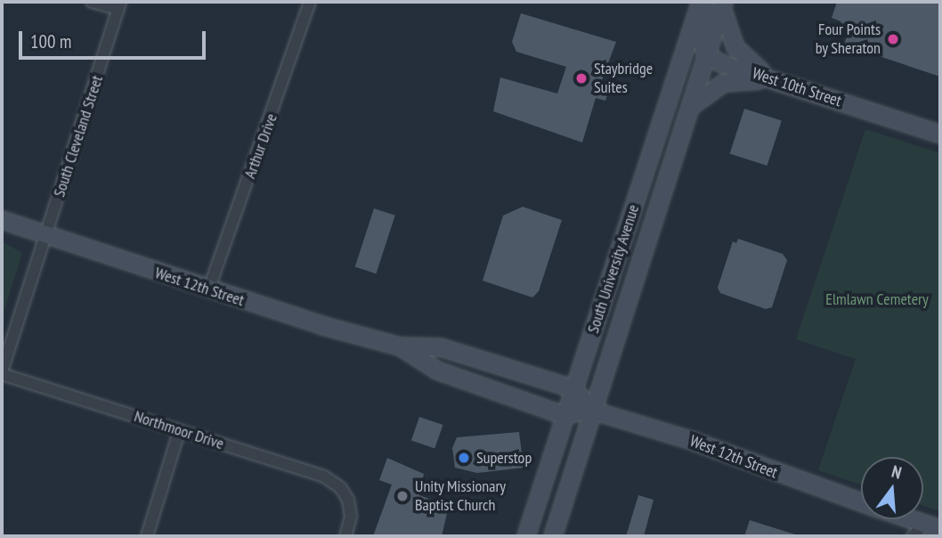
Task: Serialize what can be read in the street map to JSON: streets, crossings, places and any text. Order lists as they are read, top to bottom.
{
  "streets": {
    "main road": ["West 10th Street", "South University Avenue", "West 12th Street"],
    "street": ["South Cleveland Street", "Arthur Drive", "Northmoor Drive"]
  },
  "crossings": [
    ["West 10th Street", "South University Avenue"],
    ["South Cleveland Street", "West 12th Street"],
    ["South Cleveland Street", "Northmoor Drive"],
    ["Arthur Drive", "West 12th Street"],
    ["South University Avenue", "West 12th Street"]
  ],
  "parks": ["Elmlawn Cemetery"],
  "places": [
    "Four Points by Sheraton",
    "Staybridge Suites",
    "Superstop",
    "Unity Missionary Baptist Church"
  ],
  "scale_bar": "100 m",
  "north": "top"
}
